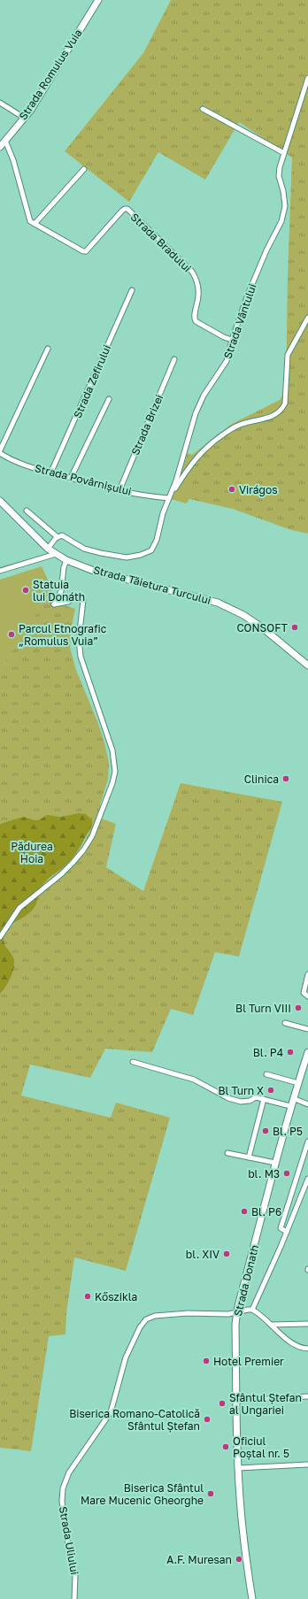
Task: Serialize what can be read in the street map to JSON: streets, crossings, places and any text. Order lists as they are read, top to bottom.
{
  "streets": {
    "main road": ["Strada Romulus Vuia", "Strada Tăietura Turcului", "Strada Donath"],
    "street": [
      "Strada Bradului",
      "Strada Vântului",
      "Strada Zefirului",
      "Strada Brizei",
      "Strada Povârnișului",
      "Strada Uliului"
    ]
  },
  "crossings": [
    ["Strada Bradului", "Strada Vântului"],
    ["Strada Vântului", "Strada Povârnișului"],
    ["Strada Zefirului", "Strada Povârnișului"],
    ["Strada Brizei", "Strada Povârnișului"],
    ["Strada Donath", "Strada Uliului"]
  ],
  "parks": ["Pădurea Hoia"],
  "places": [
    "Virágos",
    "Statuia lui Donáth",
    "CONSOFT",
    "Parcul Etnografic „Romulus Vuia”",
    "Clinica",
    "Bl Turn VIII",
    "Bl. P4",
    "Bl Turn X",
    "Bl. P5",
    "bl. M3",
    "Bl. P6",
    "bl. XIV",
    "Kőszikla",
    "Hotel Premier",
    "Sfântul Ștefan al Ungariei",
    "Biserica Romano-Catolică Sfântul Ștefan",
    "Oficiul Poștal nr. 5",
    "Biserica Sfântul Mare Mucenic Gheorghe",
    "A.F. Muresan"
  ]
}
